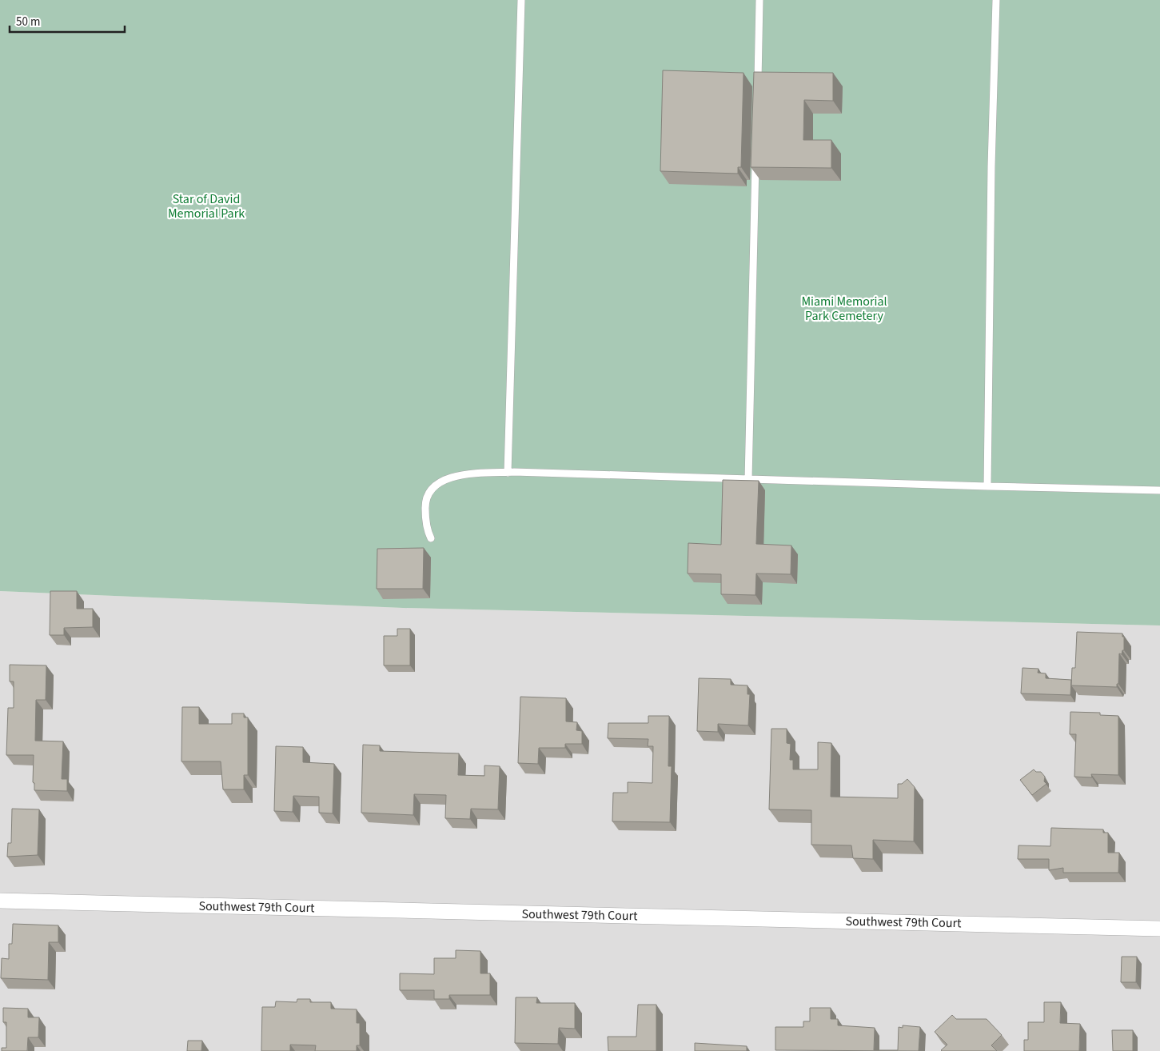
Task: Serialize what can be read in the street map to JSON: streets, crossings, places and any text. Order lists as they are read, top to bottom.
{
  "streets": {
    "street": ["Southwest 79th Court"]
  },
  "parks": ["Star of David Memorial Park", "Miami Memorial Park Cemetery"],
  "scale_bar": "50 m"
}
